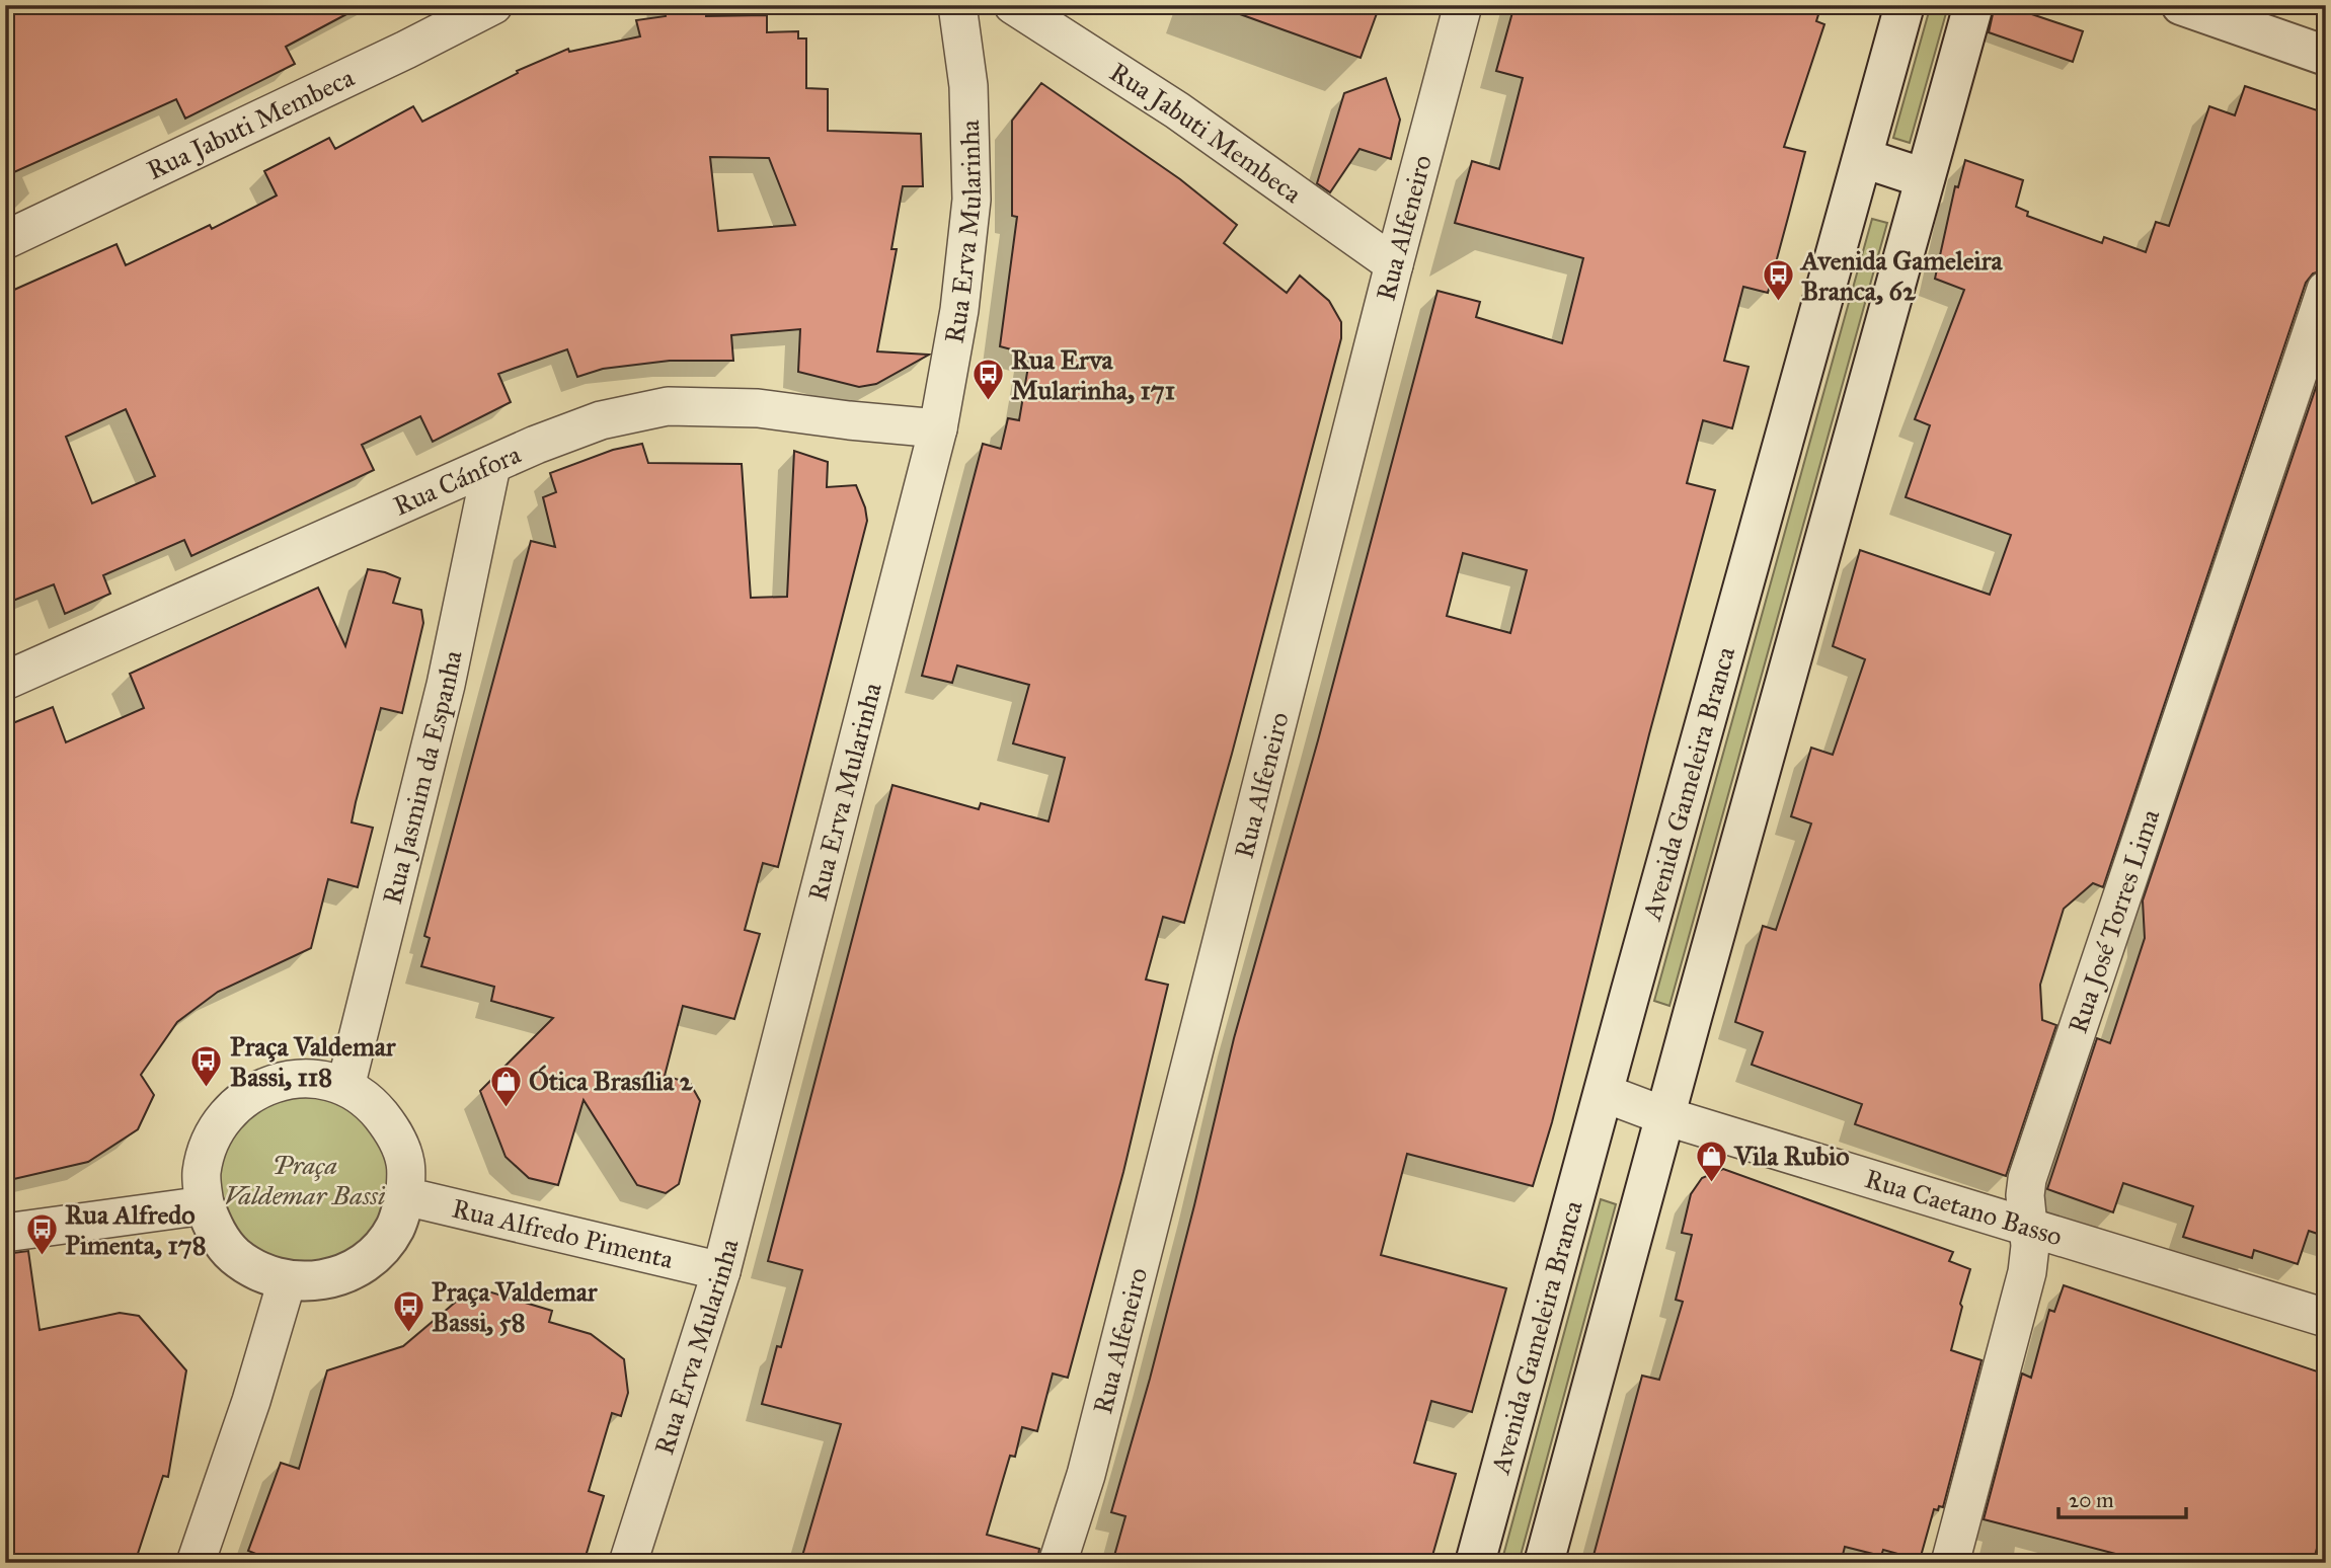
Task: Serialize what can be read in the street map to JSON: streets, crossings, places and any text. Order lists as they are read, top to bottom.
{
  "streets": {
    "main road": ["Avenida Gameleira Branca"],
    "street": [
      "Rua Jabuti Membeca",
      "Rua Alfeneiro",
      "Rua Erva Mularinha",
      "Rua Cánfora",
      "Rua Jasmim da Espanha",
      "Rua José Torres Lima",
      "Rua Caetano Basso",
      "Rua Alfredo Pimenta"
    ]
  },
  "crossings": [
    ["Rua Jabuti Membeca", "Rua Alfeneiro"],
    ["Rua Erva Mularinha", "Rua Cánfora"],
    ["Rua Erva Mularinha", "Rua Alfredo Pimenta"],
    ["Rua Cánfora", "Rua Jasmim da Espanha"],
    ["Rua Jasmim da Espanha", "Rua Alfredo Pimenta"],
    ["Avenida Gameleira Branca", "Rua Caetano Basso"],
    ["Rua José Torres Lima", "Rua Caetano Basso"]
  ],
  "parks": ["Praça Valdemar Bassi"],
  "places": {
    "bus stop": [
      "Avenida Gameleira Branca, 62",
      "Rua Erva Mularinha, 171",
      "Praça Valdemar Bassi, 118",
      "Rua Alfredo Pimenta, 178",
      "Praça Valdemar Bassi, 58"
    ],
    "shop": ["Ótica Brasília 2", "Vila Rubio"]
  },
  "scale_bar": "20 m"
}
